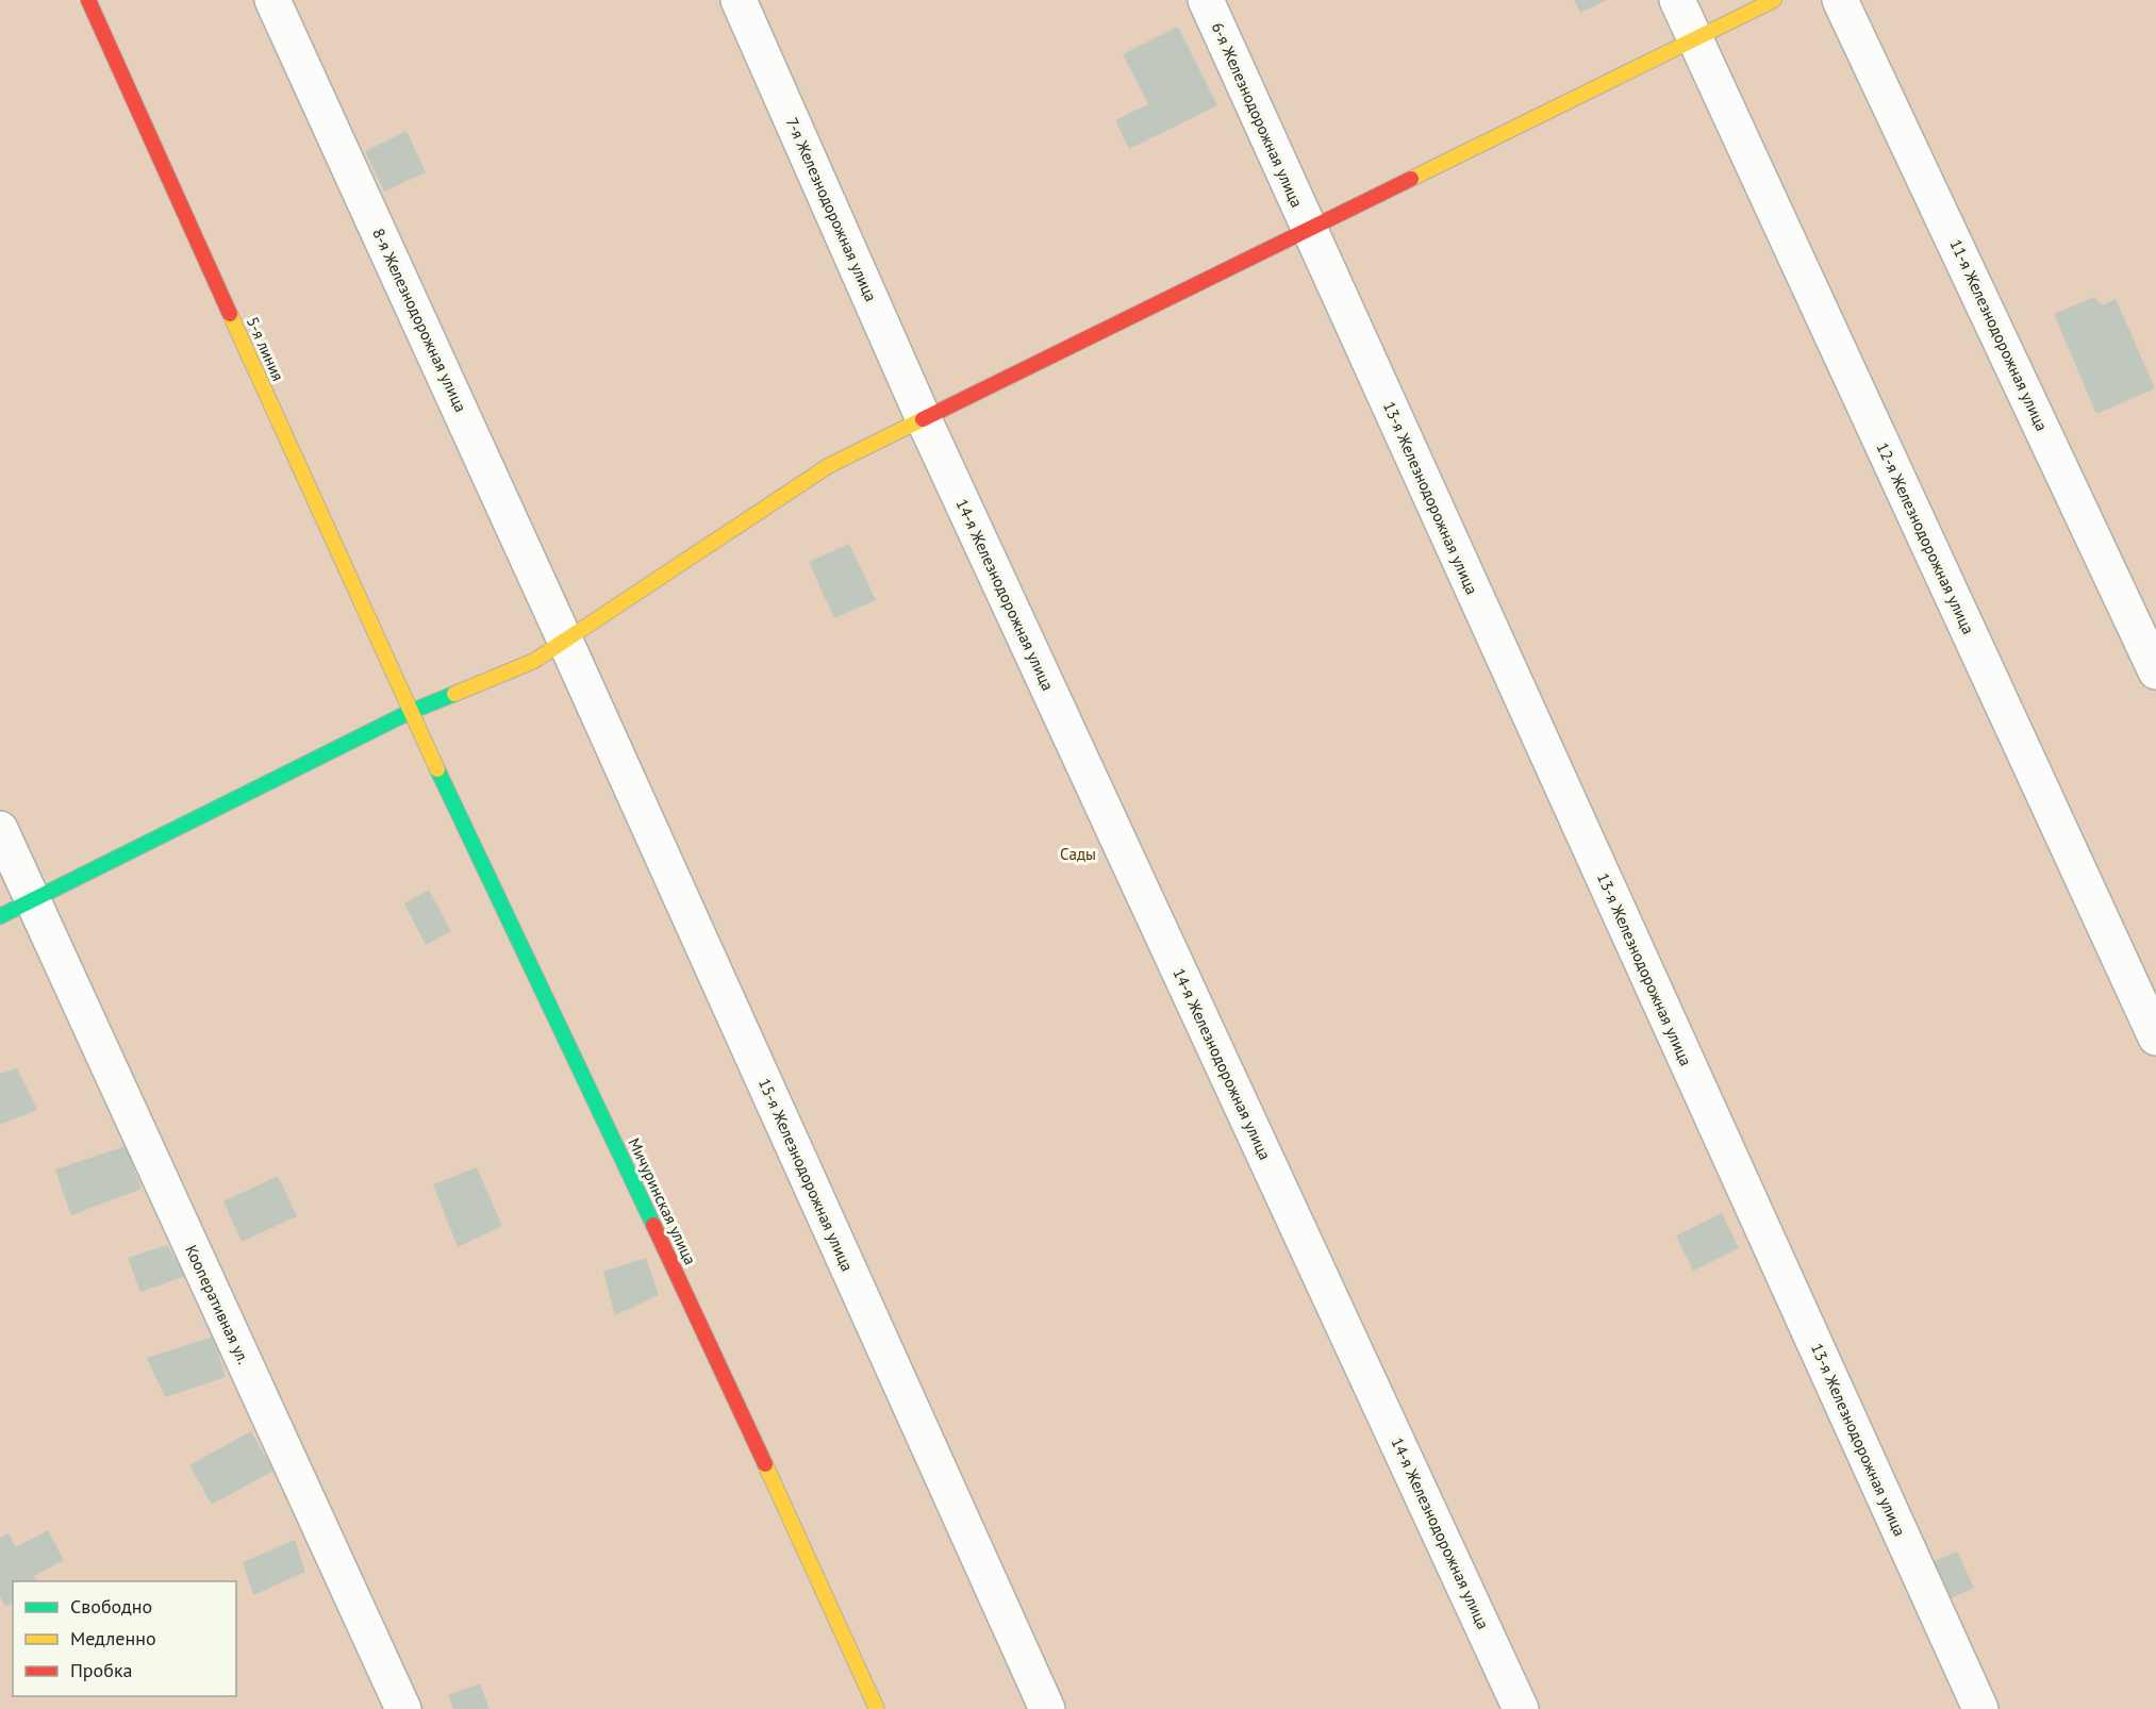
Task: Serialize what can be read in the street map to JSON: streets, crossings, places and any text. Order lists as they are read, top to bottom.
{
  "streets": {
    "street": [
      "6-я Железнодорожная улица",
      "7-я Железнодорожная улица",
      "8-я Железнодорожная улица",
      "11-я Железнодорожная улица",
      "5-я линия",
      "13-я Железнодорожная улица",
      "12-я Железнодорожная улица",
      "14-я Железнодорожная улица",
      "15-я Железнодорожная улица",
      "Мичуринская улица",
      "Кооперативная ул."
    ]
  },
  "crossings": [
    ["6-я Железнодорожная улица", "13-я Железнодорожная улица"],
    ["7-я Железнодорожная улица", "14-я Железнодорожная улица"],
    ["8-я Железнодорожная улица", "15-я Железнодорожная улица"],
    ["5-я линия", "Мичуринская улица"]
  ],
  "parks": ["Сады"],
  "legend": ["Свободно", "Медленно", "Пробка"]
}
